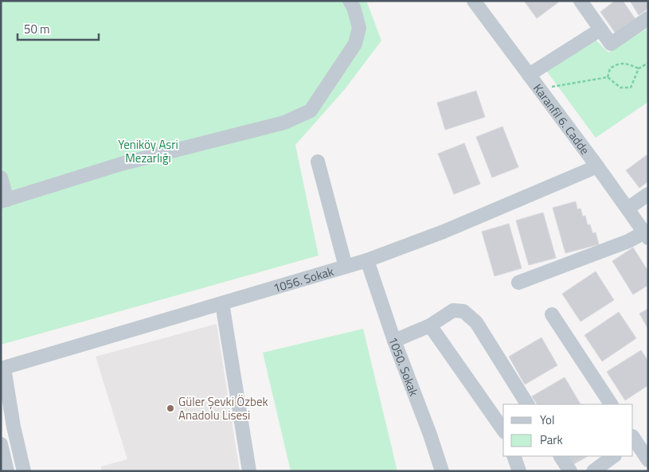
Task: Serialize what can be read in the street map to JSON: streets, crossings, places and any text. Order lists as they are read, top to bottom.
{
  "streets": {
    "street": ["Karanfil 6. Cadde", "1056. Sokak", "1050. Sokak"]
  },
  "crossings": [
    ["Karanfil 6. Cadde", "1056. Sokak"],
    ["1056. Sokak", "1050. Sokak"]
  ],
  "parks": ["Yeniköy Asri Mezarlığı"],
  "places": ["Güler Şevki Özbek Anadolu Lisesi"],
  "legend": ["Yol", "Park"],
  "scale_bar": "50 m"
}
